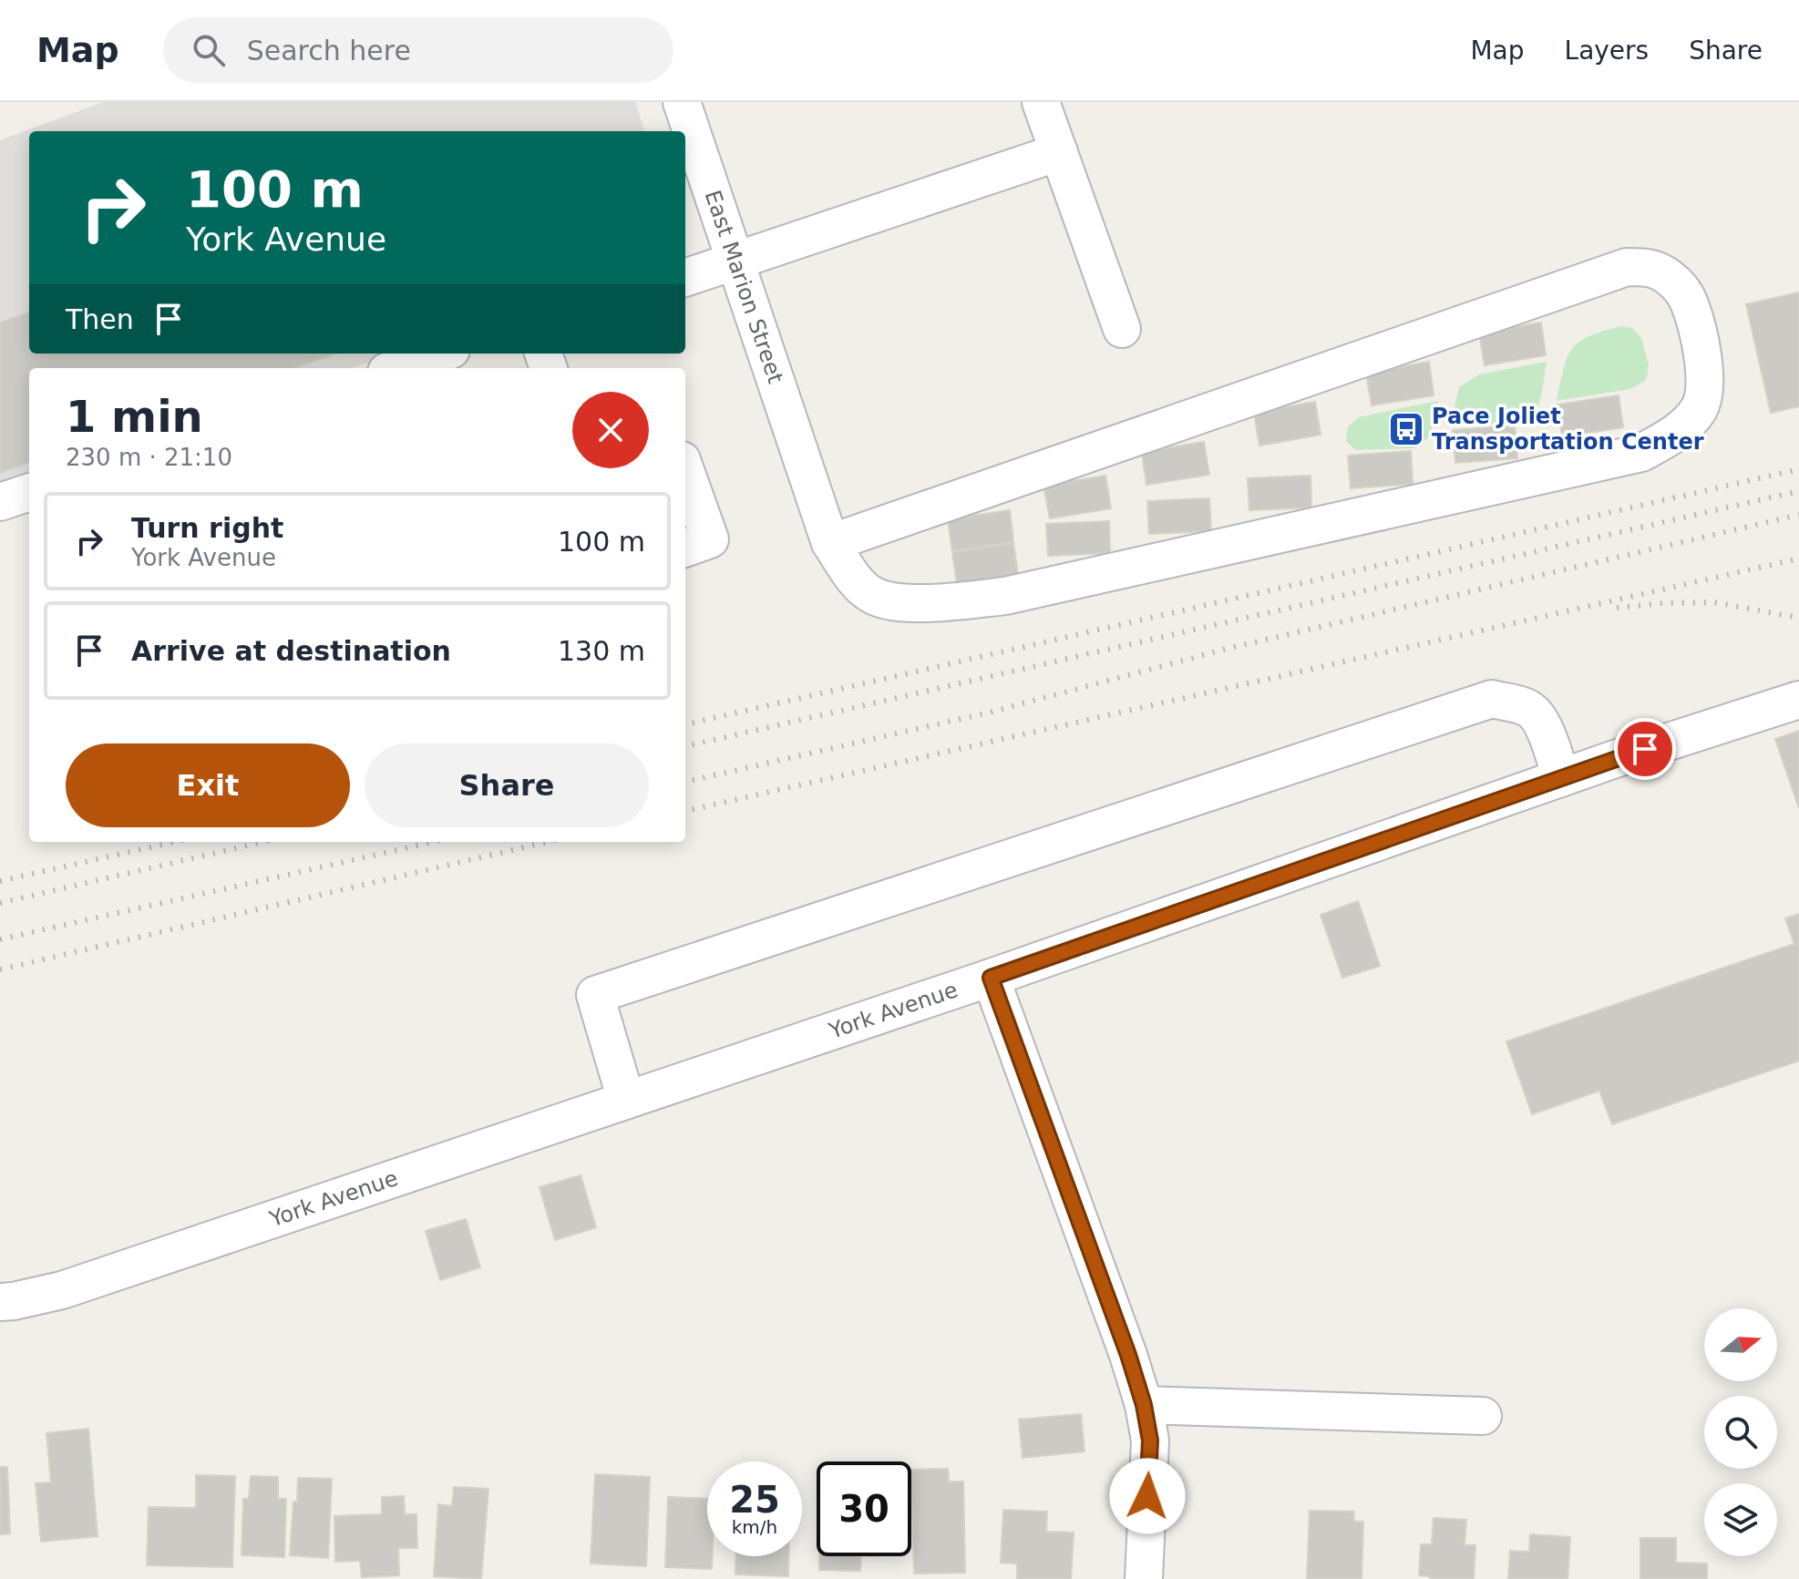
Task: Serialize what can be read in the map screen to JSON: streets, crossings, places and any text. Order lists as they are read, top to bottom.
{
  "streets": {
    "street": ["East Marion Street", "York Avenue"]
  },
  "places": {
    "bus stop": ["Pace Joliet Transportation Center"]
  },
  "north": "right",
  "page": {
    "header": "Map",
    "search": "Search here",
    "nav": ["Map", "Layers", "Share"],
    "turn": ["100 m", "York Avenue"],
    "then": "Then",
    "heading": ["1 min", "230 m · 21:10"],
    "list": [
      {
        "name": "Turn right",
        "note": "York Avenue",
        "value": "100 m"
      },
      {
        "name": "Arrive at destination",
        "value": "130 m"
      }
    ],
    "buttons": ["Exit", "Share"],
    "speed": "25 km/h",
    "limit": "30"
  }
}
